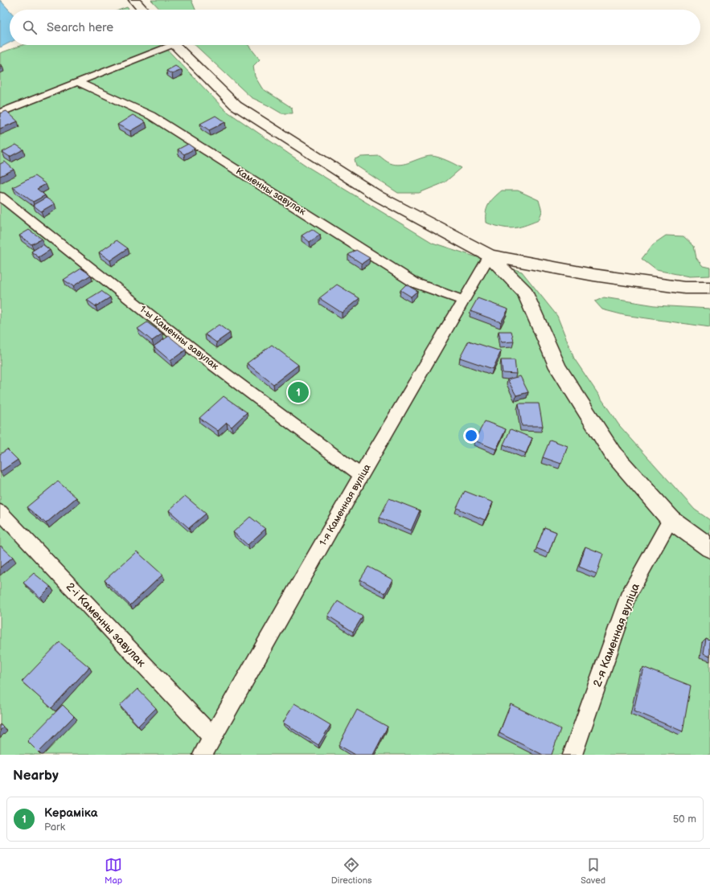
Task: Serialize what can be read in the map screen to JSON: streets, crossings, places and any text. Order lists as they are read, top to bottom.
{
  "streets": {
    "lane": [
      "Каменны завулак",
      "1-ы Каменны завулак",
      "1-я Каменная вуліца",
      "2-і Каменны завулак",
      "2-я Каменная вуліца"
    ]
  },
  "crossings": [
    ["Каменны завулак", "1-я Каменная вуліца"],
    ["1-ы Каменны завулак", "1-я Каменная вуліца"],
    ["1-я Каменная вуліца", "2-і Каменны завулак"]
  ],
  "page": {
    "search": "Search here",
    "pins": "1",
    "heading": "Nearby",
    "list": [
      {
        "mark": "1",
        "name": "Кераміка",
        "note": "Park",
        "value": "50 m"
      }
    ],
    "nav": ["Map", "Directions", "Saved"]
  }
}
